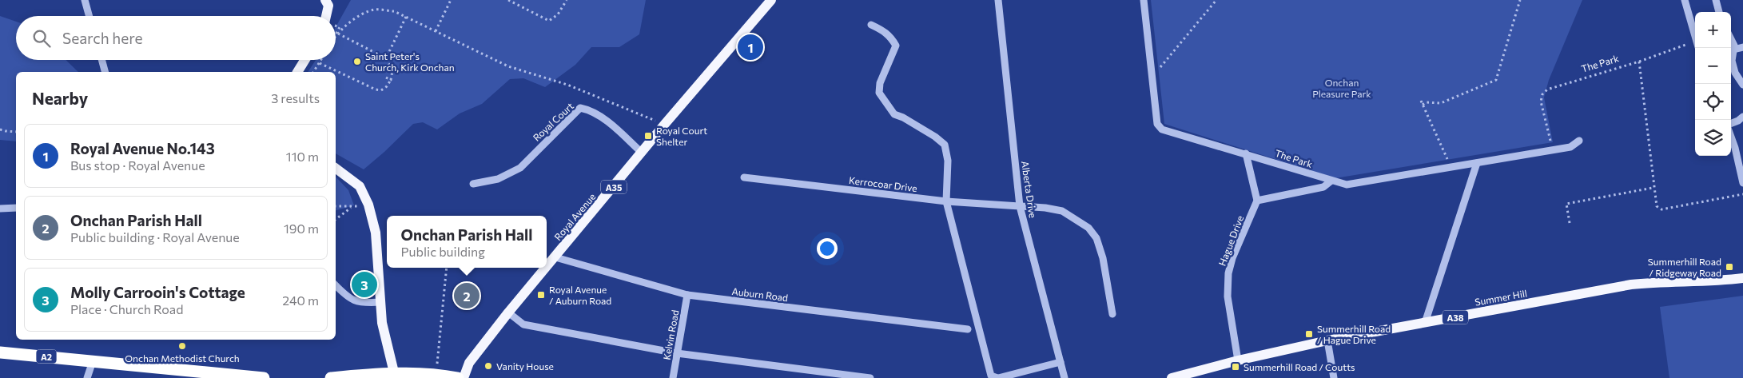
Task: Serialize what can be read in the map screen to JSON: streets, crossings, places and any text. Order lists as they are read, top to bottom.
{
  "streets": {
    "highway": ["A2"],
    "main road": [
      "A35",
      "Royal Avenue",
      "Summer Hill",
      "A38"
    ],
    "street": [
      "The Park",
      "Royal Court",
      "Kerrocoar Drive",
      "Alberta Drive",
      "Hague Drive",
      "Auburn Road",
      "Kelvin Road"
    ]
  },
  "crossings": [
    ["Royal Court", "Royal Avenue"],
    ["Kerrocoar Drive", "Alberta Drive"],
    ["Royal Avenue", "Auburn Road"],
    ["Hague Drive", "Summer Hill"],
    ["Auburn Road", "Kelvin Road"]
  ],
  "parks": ["Onchan Pleasure Park"],
  "places": {
    "other": ["Saint Peter's Church, Kirk Onchan", "Onchan Methodist Church", "Vanity House"],
    "transit": [
      "Royal Court Shelter",
      "Summerhill Road / Ridgeway Road",
      "Royal Avenue / Auburn Road",
      "Summerhill Road / Hague Drive",
      "Summerhill Road / Coutts"
    ]
  },
  "page": {
    "map_buttons": ["+", "−"],
    "search": "Search here",
    "pins": ["1", "3", "2"],
    "heading": ["Nearby", "3 results"],
    "list": [
      {
        "mark": "1",
        "name": "Royal Avenue No.143",
        "note": "Bus stop · Royal Avenue",
        "value": "110 m"
      },
      {
        "mark": "2",
        "name": "Onchan Parish Hall",
        "note": "Public building · Royal Avenue",
        "value": "190 m"
      },
      {
        "mark": "3",
        "name": "Molly Carrooin's Cottage",
        "note": "Place · Church Road",
        "value": "240 m"
      }
    ],
    "popup": ["Onchan Parish Hall", "Public building"]
  }
}
